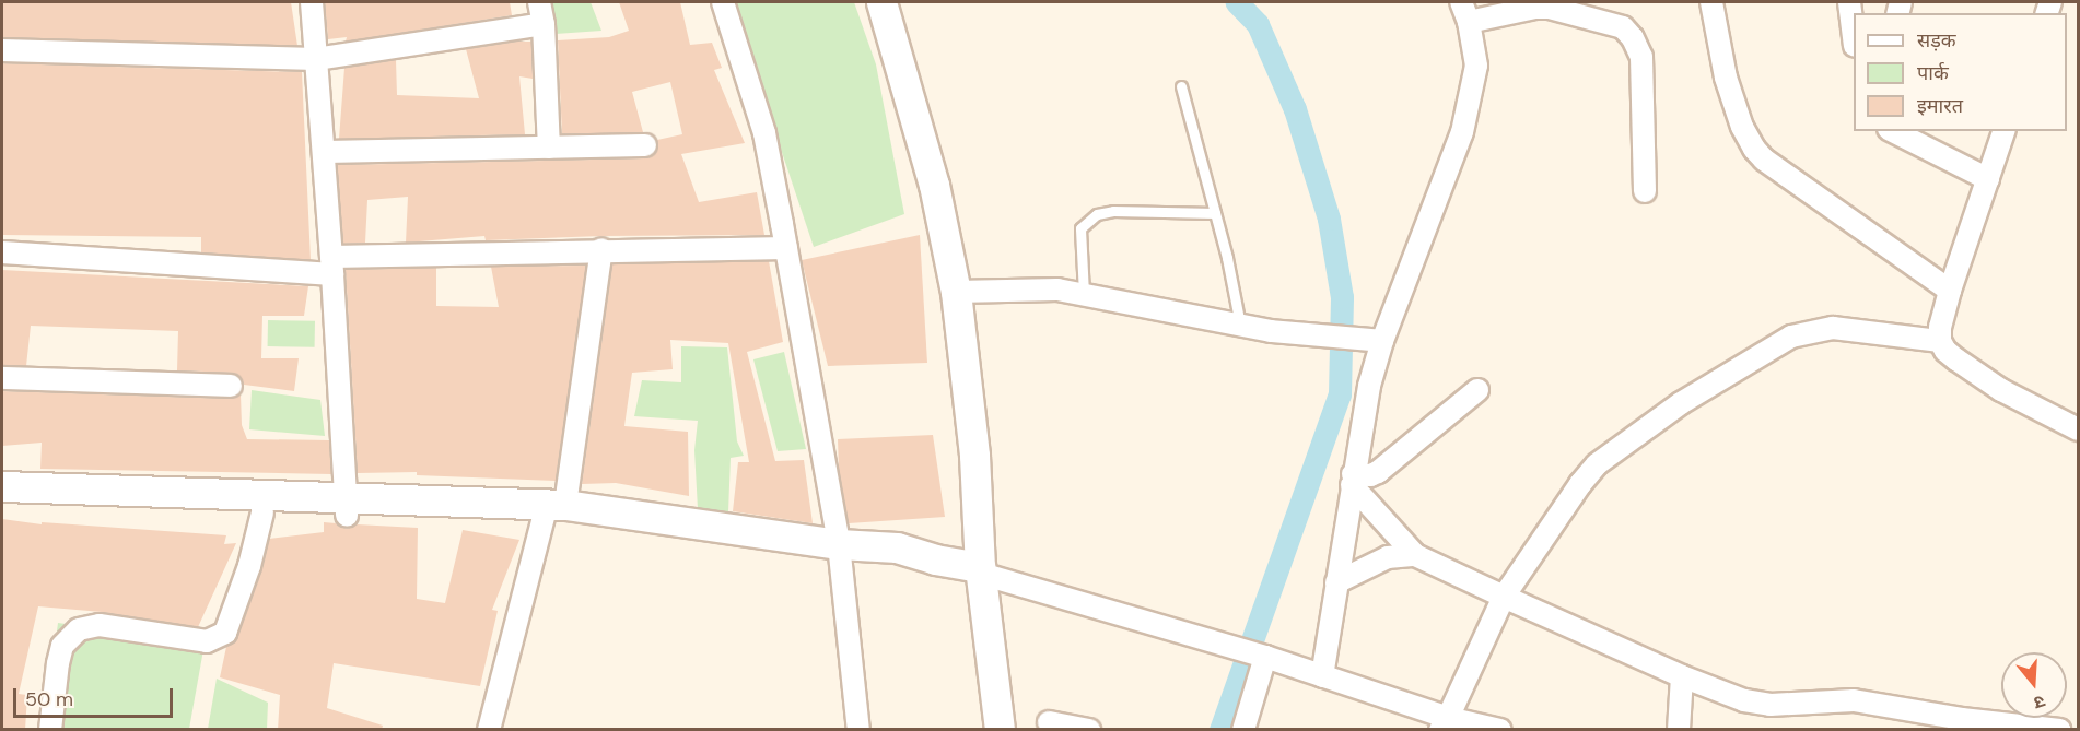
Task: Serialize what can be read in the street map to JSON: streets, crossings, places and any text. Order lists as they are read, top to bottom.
{
  "legend": ["सड़क", "पार्क", "इमारत"],
  "scale_bar": "50 m",
  "north": "bottom"
}
